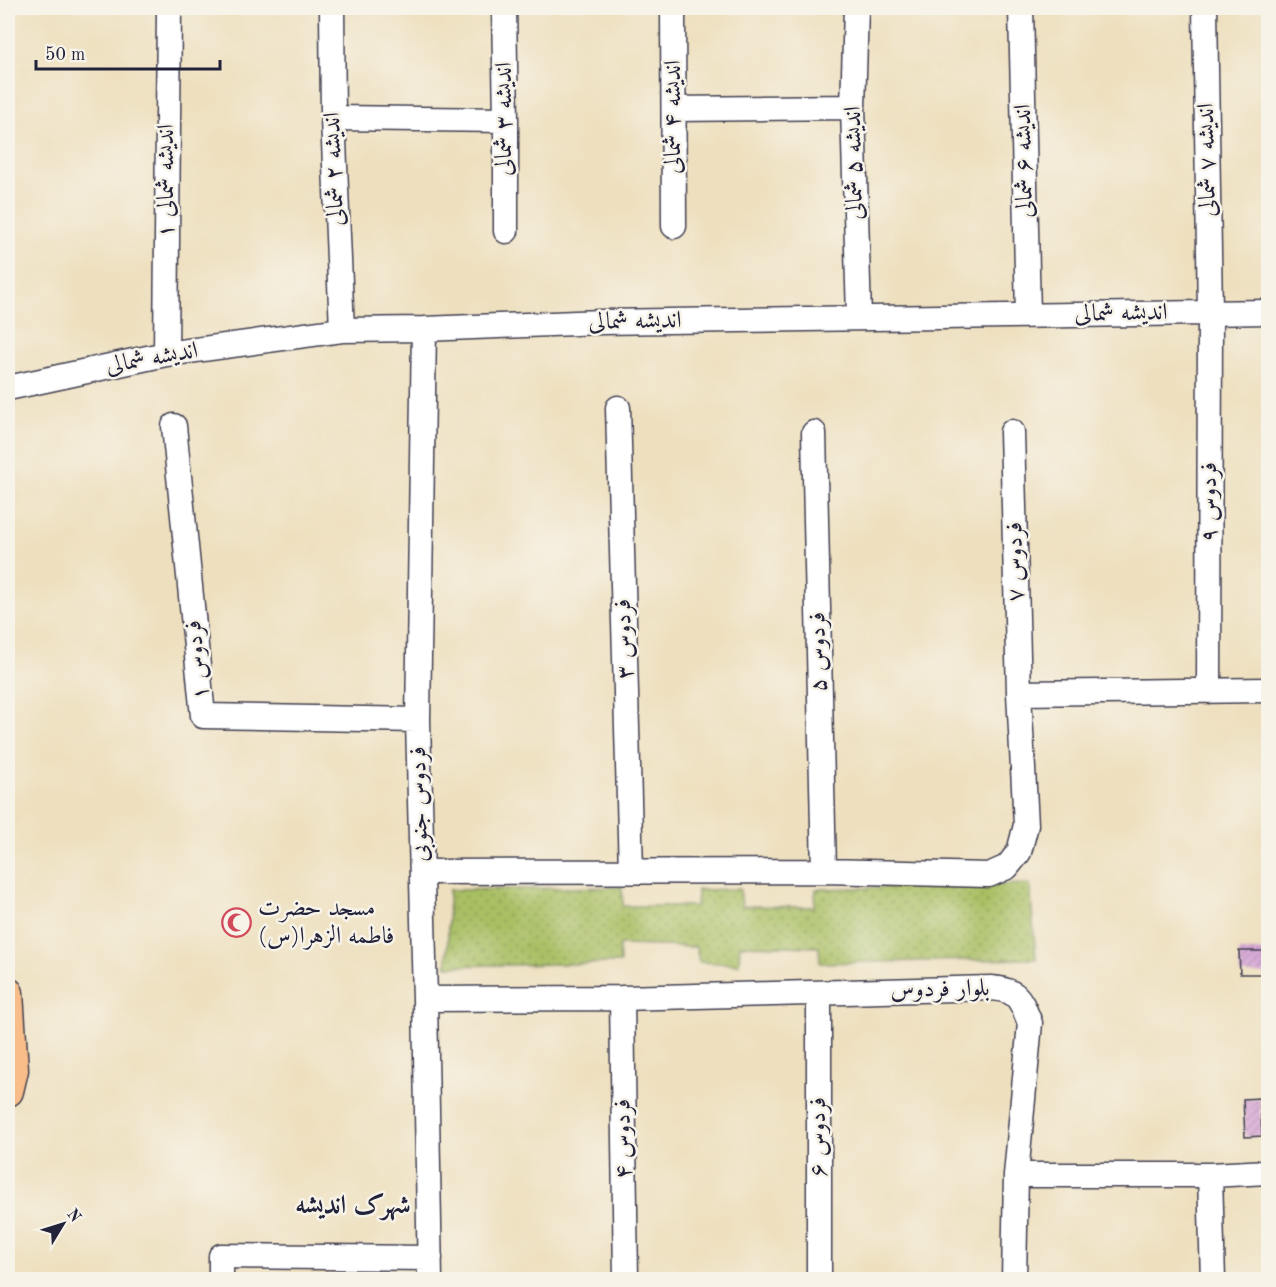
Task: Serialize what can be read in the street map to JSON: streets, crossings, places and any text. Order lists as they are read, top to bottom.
{
  "streets": {
    "street": [
      "اندیشه ۴ شمالی",
      "اندیشه ۳ شمالی",
      "اندیشه ۷ شمالی",
      "اندیشه ۶ شمالی",
      "اندیشه ۵ شمالی",
      "اندیشه ۲ شمالی",
      "اندیشه شمالی ۱",
      "اندیشه شمالی",
      "فردوس ۹",
      "فردوس ۷",
      "فردوس ۳",
      "فردوس ۵",
      "فردوس ۱",
      "فردوس جنوبی",
      "بلوار فردوس",
      "فردوس ۶",
      "فردوس ۴"
    ]
  },
  "crossings": [
    ["اندیشه ۷ شمالی", "اندیشه شمالی"],
    ["اندیشه ۷ شمالی", "فردوس ۹"],
    ["اندیشه ۶ شمالی", "اندیشه شمالی"],
    ["اندیشه ۵ شمالی", "اندیشه شمالی"],
    ["اندیشه ۲ شمالی", "اندیشه شمالی"],
    ["اندیشه شمالی ۱", "اندیشه شمالی"],
    ["اندیشه شمالی", "فردوس ۹"],
    ["اندیشه شمالی", "فردوس جنوبی"],
    ["فردوس ۱", "فردوس جنوبی"],
    ["فردوس جنوبی", "بلوار فردوس"],
    ["بلوار فردوس", "فردوس ۶"],
    ["بلوار فردوس", "فردوس ۴"]
  ],
  "districts": ["شهرک اندیشه"],
  "places": {
    "mosque": ["مسجد حضرت فاطمه الزهرا(س)"]
  },
  "scale_bar": "50 m",
  "north": "top right"
}
